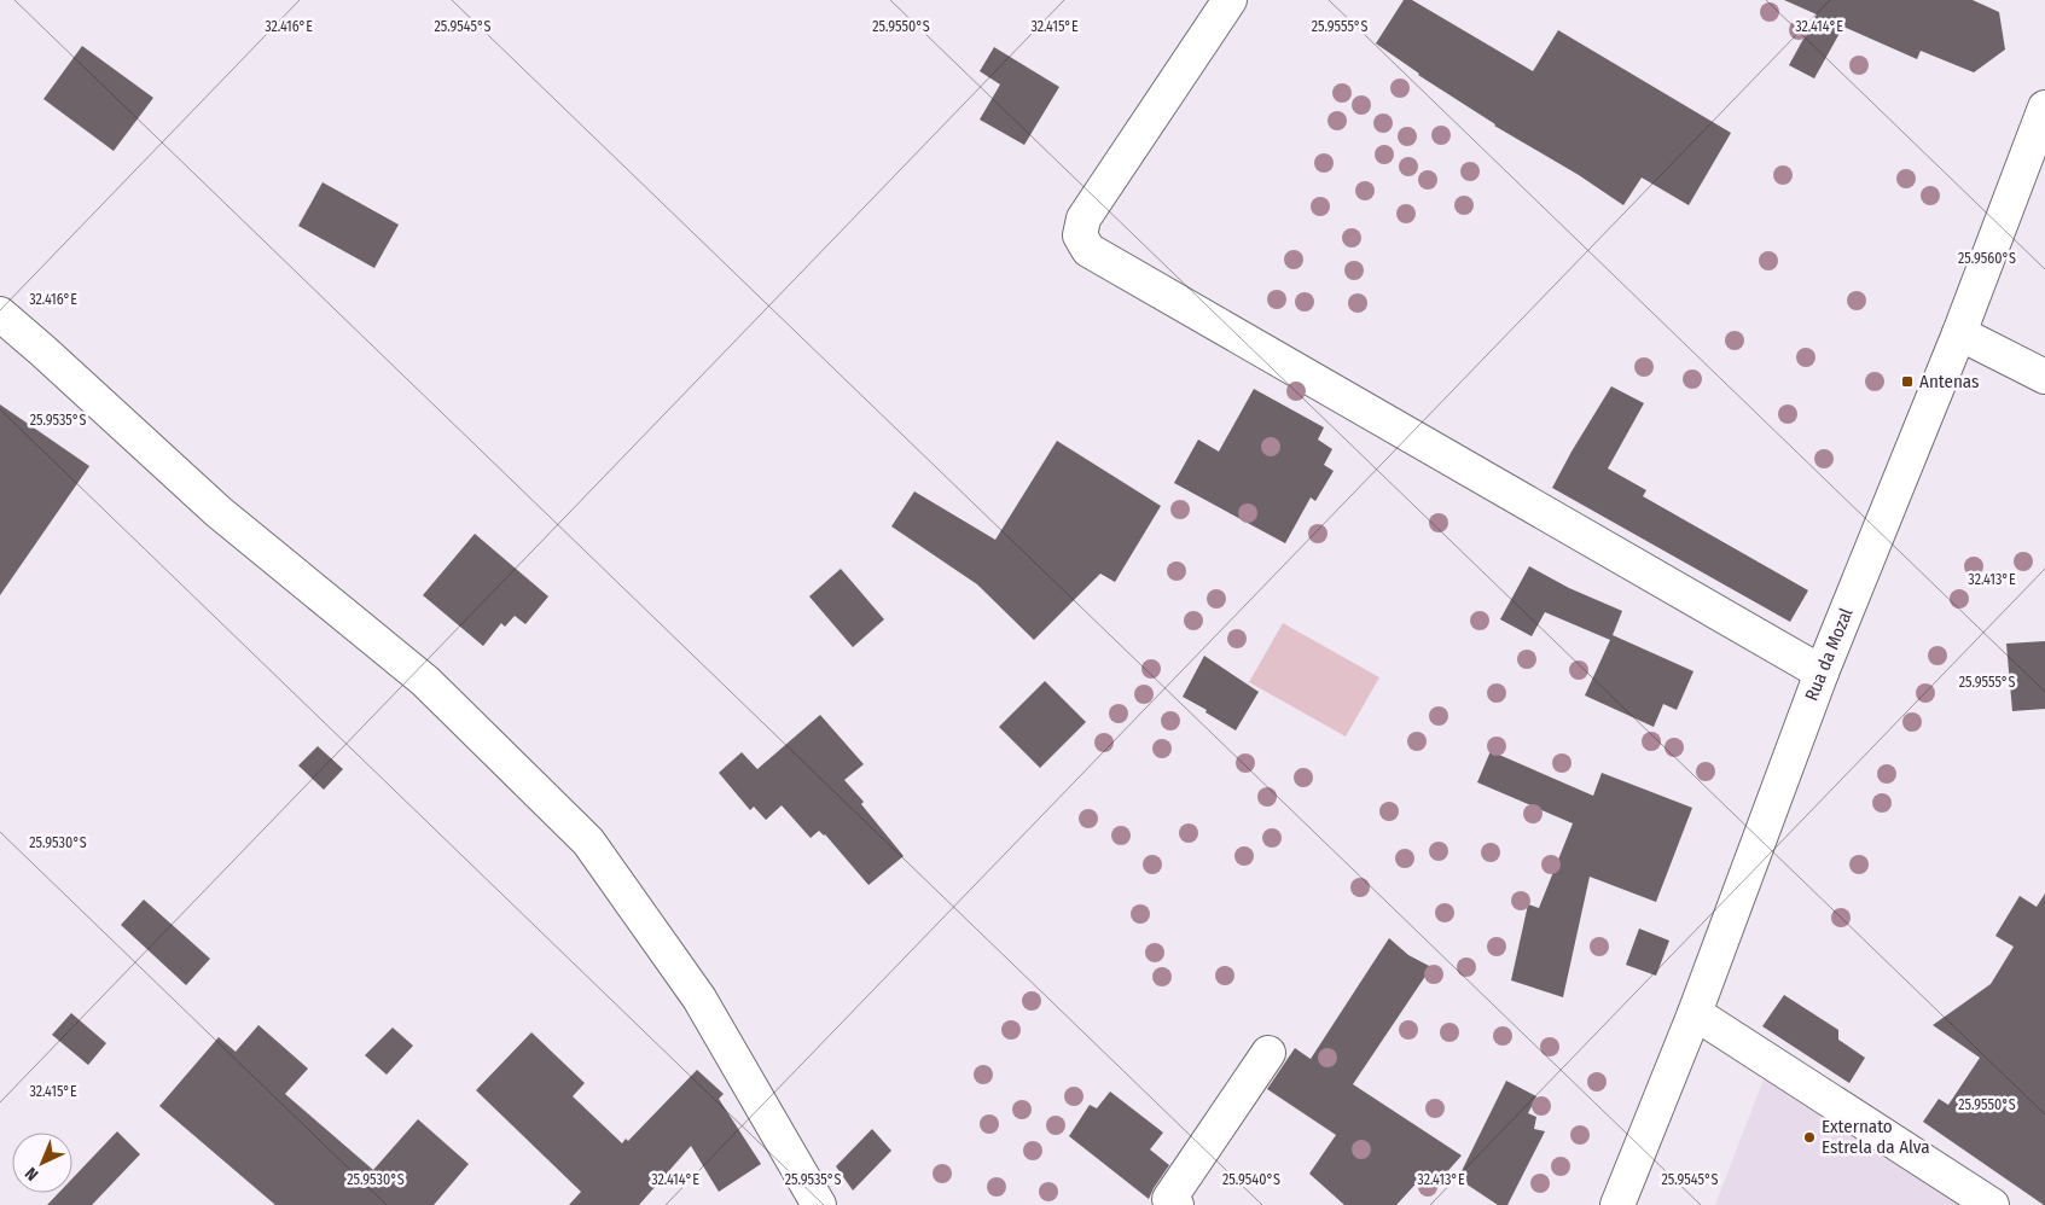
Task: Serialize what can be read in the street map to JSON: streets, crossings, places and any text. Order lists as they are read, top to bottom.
{
  "streets": {
    "street": ["Rua da Mozal"]
  },
  "places": {
    "transit": ["Antenas"],
    "other": ["Externato Estrela da Alva"]
  },
  "north": "bottom left",
  "coordinates": [
    "25.9545°S",
    "25.9550°S",
    "25.9555°S",
    "32.415°E",
    "32.416°E",
    "32.414°E",
    "25.9560°S",
    "25.9535°S",
    "32.413°E",
    "25.9530°S",
    "25.9540°S"
  ]
}
